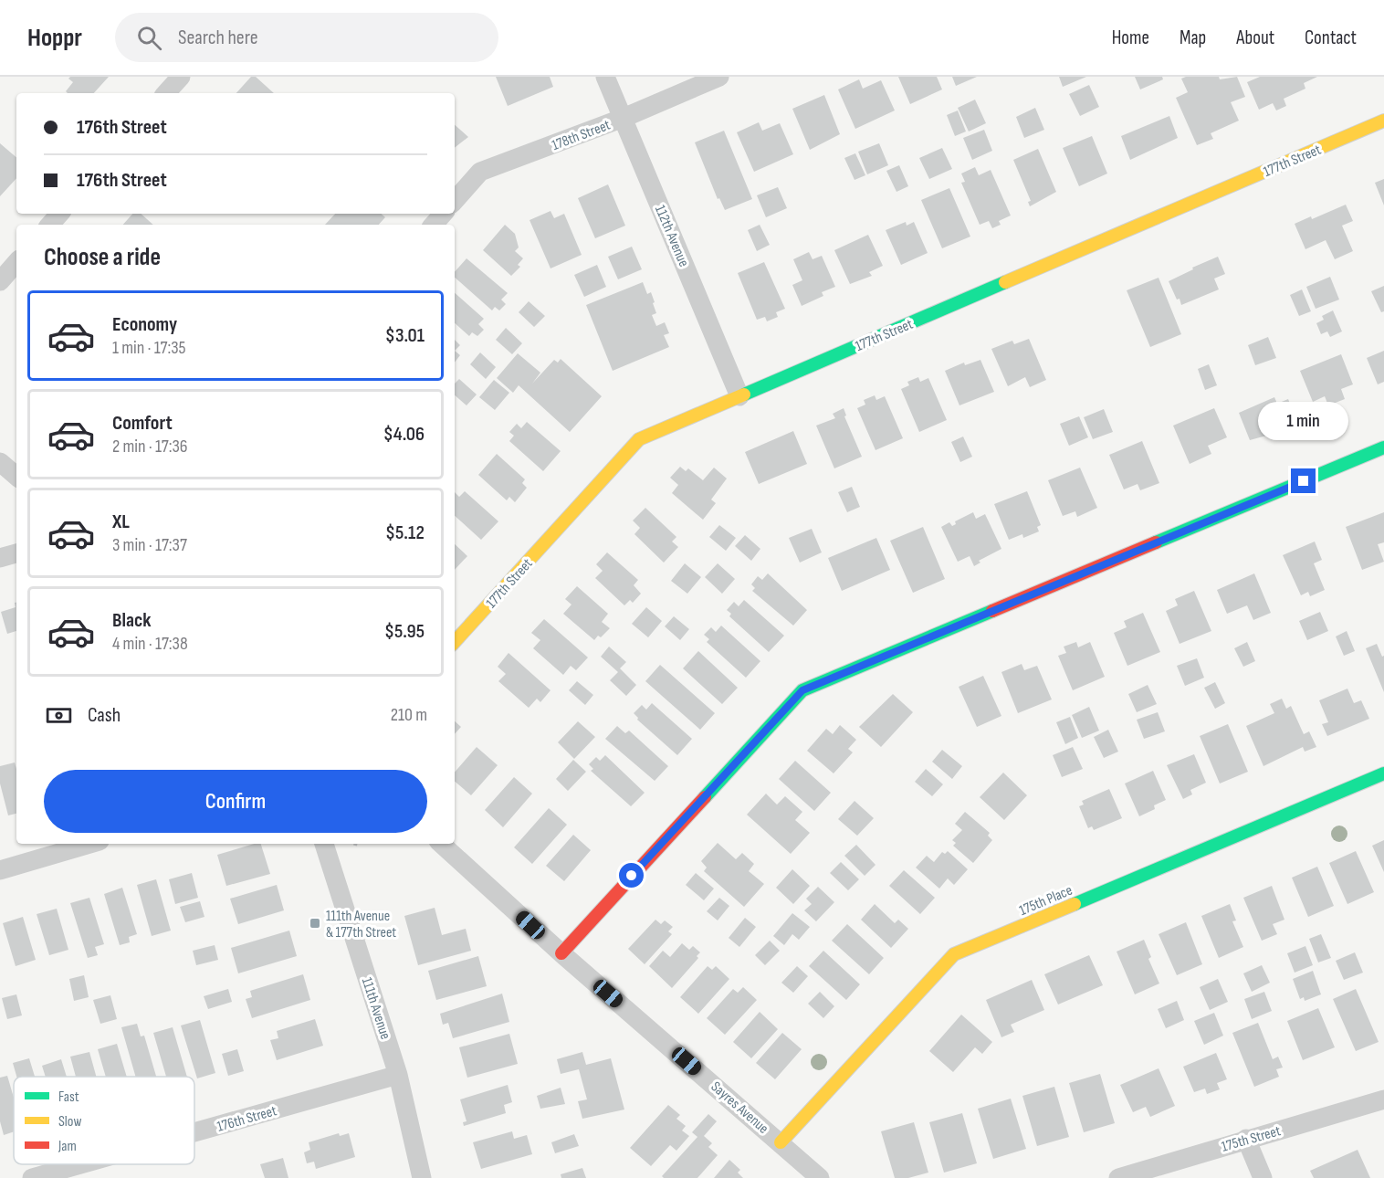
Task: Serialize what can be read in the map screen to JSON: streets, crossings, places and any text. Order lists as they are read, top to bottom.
{
  "streets": {
    "street": [
      "178th Street",
      "177th Street",
      "112th Avenue",
      "175th Place",
      "111th Avenue",
      "Sayres Avenue",
      "176th Street",
      "175th Street"
    ]
  },
  "crossings": [
    ["178th Street", "112th Avenue"],
    ["177th Street", "112th Avenue"],
    ["175th Place", "Sayres Avenue"],
    ["111th Avenue", "176th Street"]
  ],
  "places": {
    "transit": ["111th Avenue & 177th Street"]
  },
  "legend": ["Fast", "Slow", "Jam"],
  "page": {
    "header": "Hoppr",
    "search": "Search here",
    "nav": [
      "Home",
      "Map",
      "About",
      "Contact"
    ],
    "banner": ["176th Street", "176th Street"],
    "heading": "Choose a ride",
    "list": [
      {
        "name": "Economy",
        "note": "1 min · 17:35",
        "value": "$3.01"
      },
      {
        "name": "Comfort",
        "note": "2 min · 17:36",
        "value": "$4.06"
      },
      {
        "name": "XL",
        "note": "3 min · 17:37",
        "value": "$5.12"
      },
      {
        "name": "Black",
        "note": "4 min · 17:38",
        "value": "$5.95"
      }
    ],
    "bubble": "1 min",
    "pay": ["Cash", "210 m"],
    "buttons": "Confirm"
  }
}
